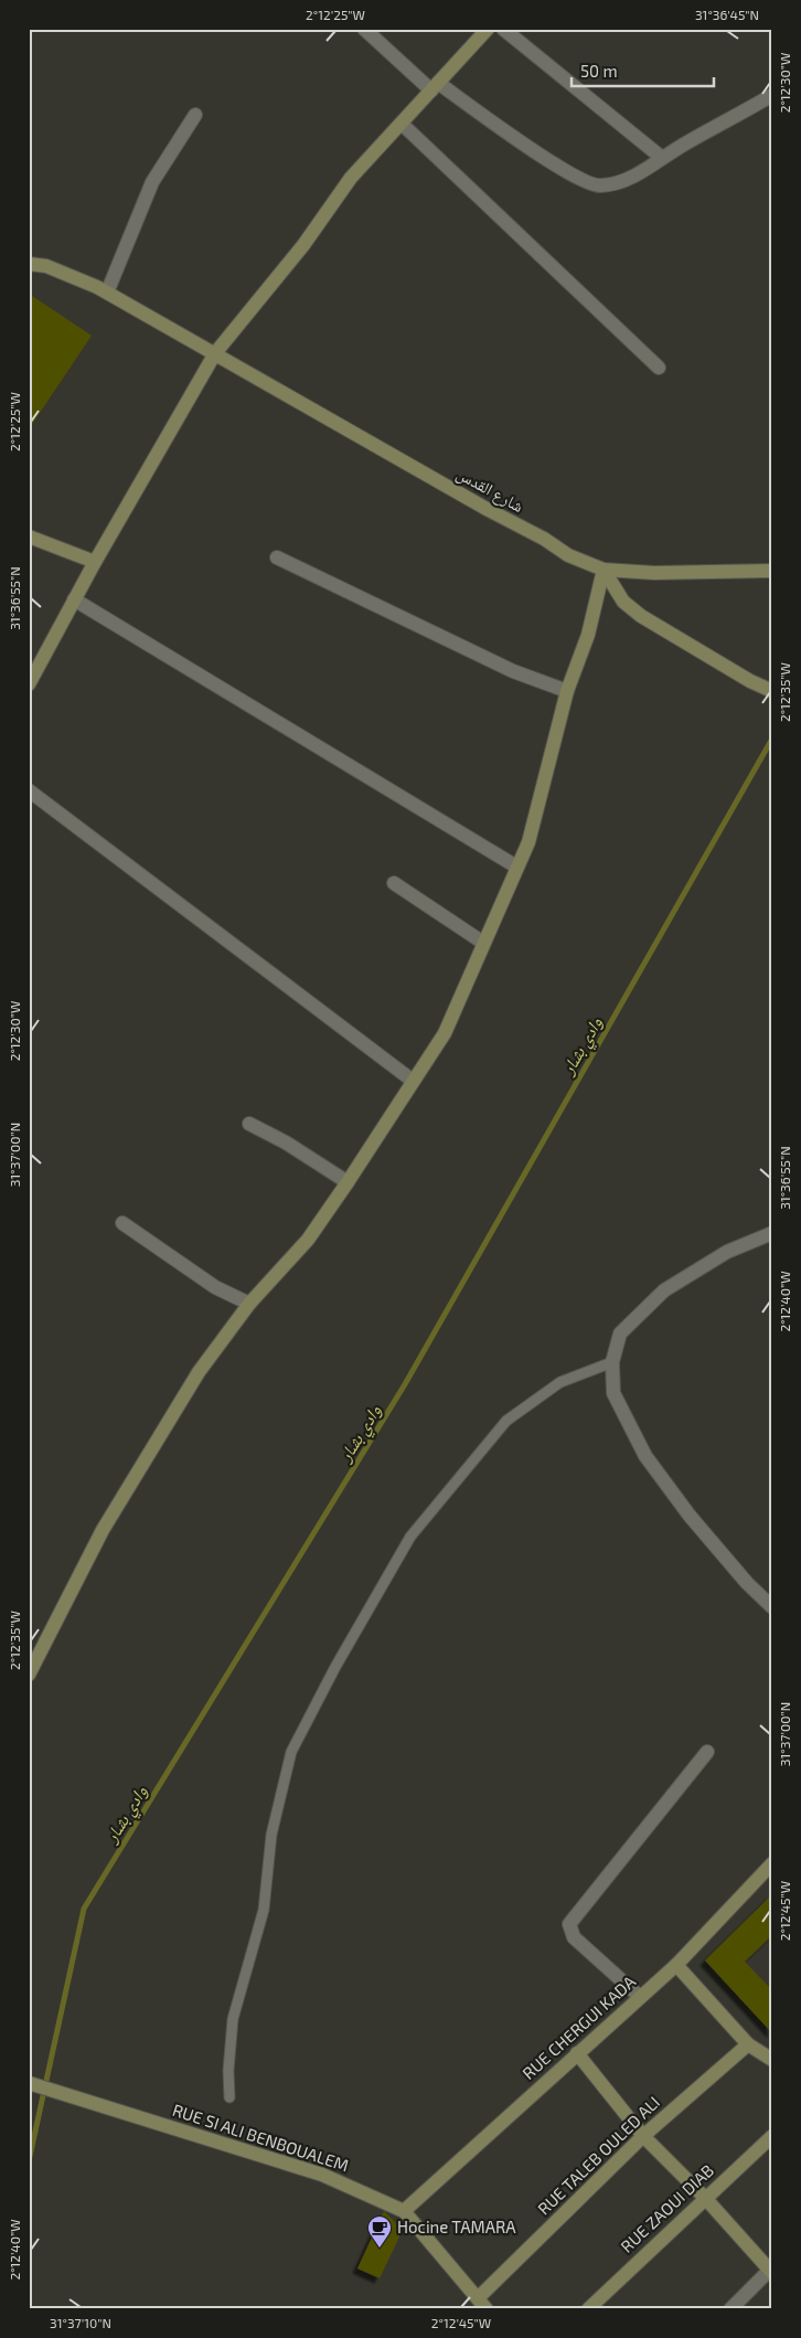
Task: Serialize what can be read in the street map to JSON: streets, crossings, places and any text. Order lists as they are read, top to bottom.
{
  "streets": {
    "street": [
      "شارع القدس",
      "RUE CHERGUI KADA",
      "RUE SI ALI BENBOUALEM",
      "RUE TALEB OULED ALI",
      "RUE ZAOUI DIAB"
    ]
  },
  "crossings": [
    ["RUE CHERGUI KADA", "RUE SI ALI BENBOUALEM"],
    ["RUE SI ALI BENBOUALEM", "RUE TALEB OULED ALI"]
  ],
  "water": ["وادي بشار"],
  "places": {
    "cafe": ["Hocine TAMARA"]
  },
  "scale_bar": "50 m",
  "coordinates": [
    "2°12'25\"W",
    "31°36'45\"N",
    "2°12'30\"W",
    "31°36'55\"N",
    "2°12'35\"W",
    "31°37'00\"N",
    "2°12'40\"W",
    "2°12'45\"W",
    "31°37'10\"N"
  ]
}
